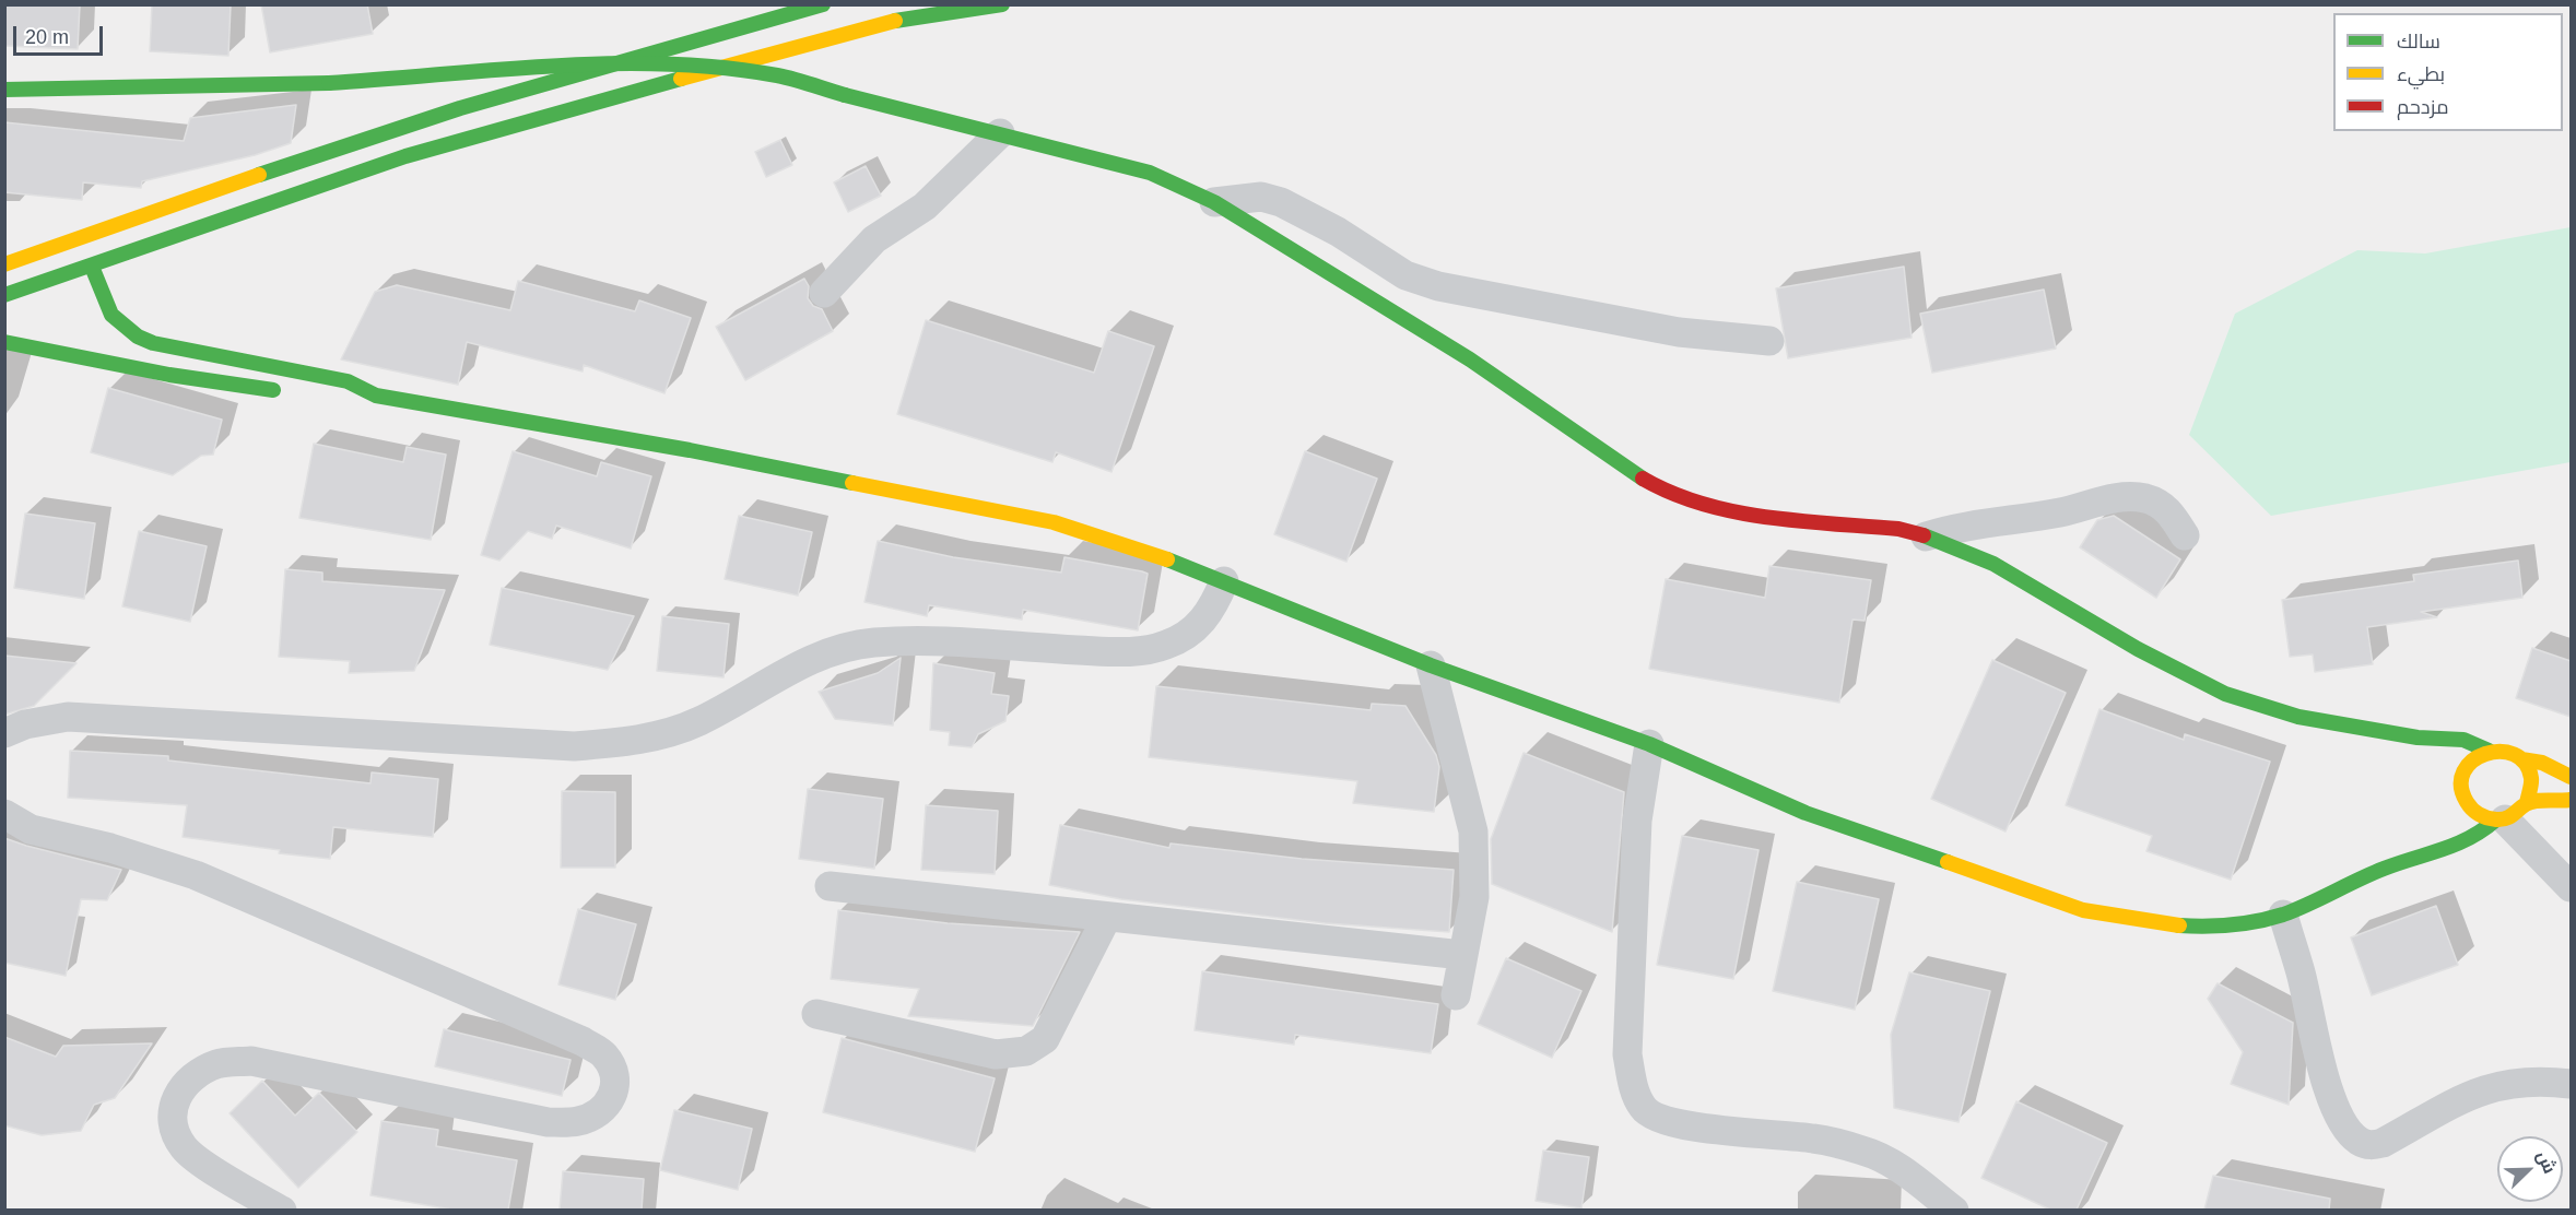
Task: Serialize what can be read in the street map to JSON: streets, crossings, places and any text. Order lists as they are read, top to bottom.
{
  "legend": ["سالك", "بطيء", "مزدحم"],
  "scale_bar": "20 m",
  "north": "top right"
}
